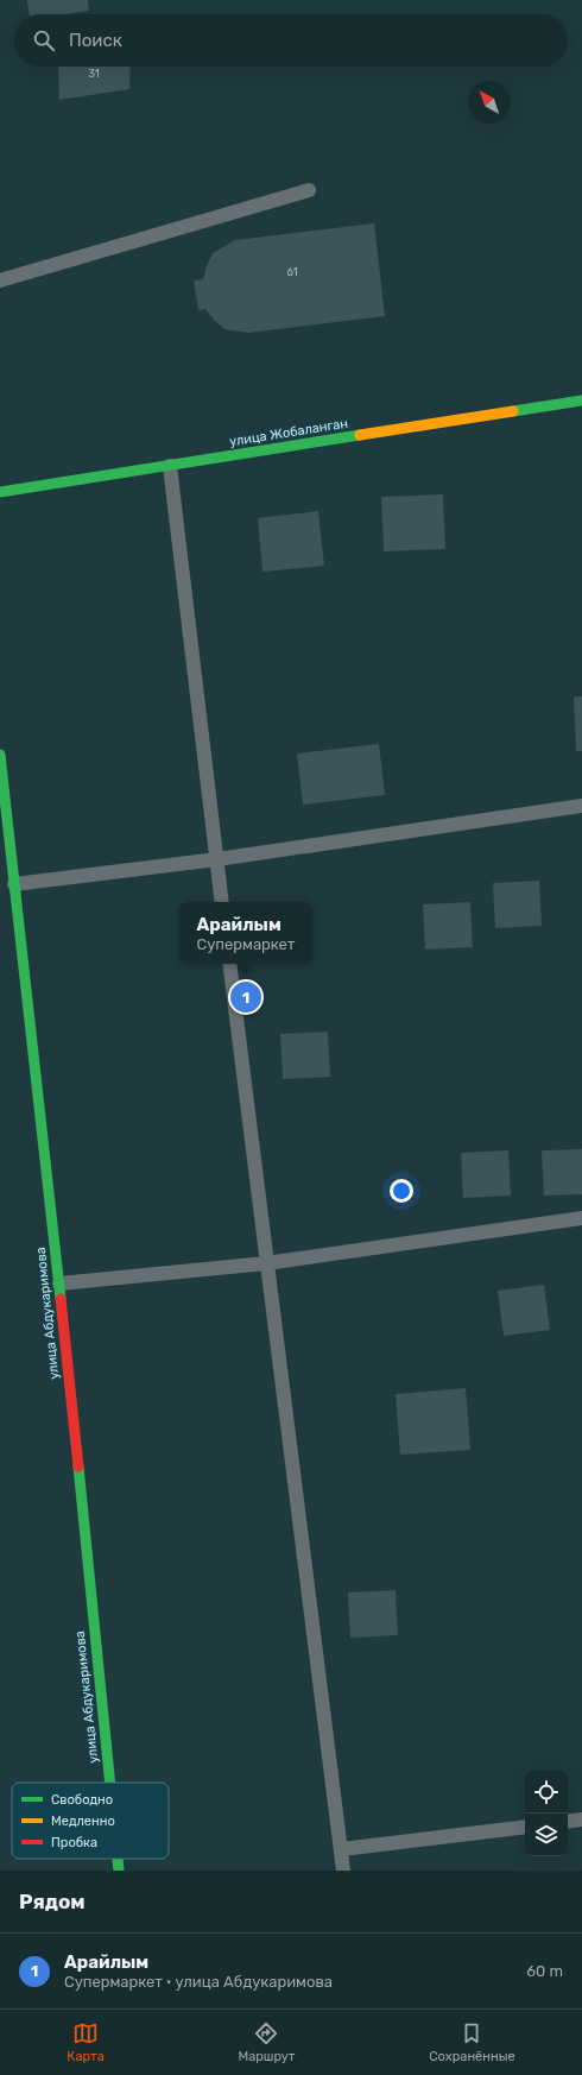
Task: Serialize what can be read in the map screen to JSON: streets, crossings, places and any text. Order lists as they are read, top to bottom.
{
  "streets": {
    "main road": ["улица Жобаланган", "улица Абдукаримова"]
  },
  "house_numbers": ["31", "61"],
  "legend": ["Свободно", "Медленно", "Пробка"],
  "north": "top left",
  "page": {
    "search": "Поиск",
    "popup": ["Арайлым", "Супермаркет"],
    "pins": "1",
    "heading": "Рядом",
    "list": [
      {
        "mark": "1",
        "name": "Арайлым",
        "note": "Супермаркет · улица Абдукаримова",
        "value": "60 m"
      }
    ],
    "nav": ["Карта", "Маршрут", "Сохранённые"]
  }
}
